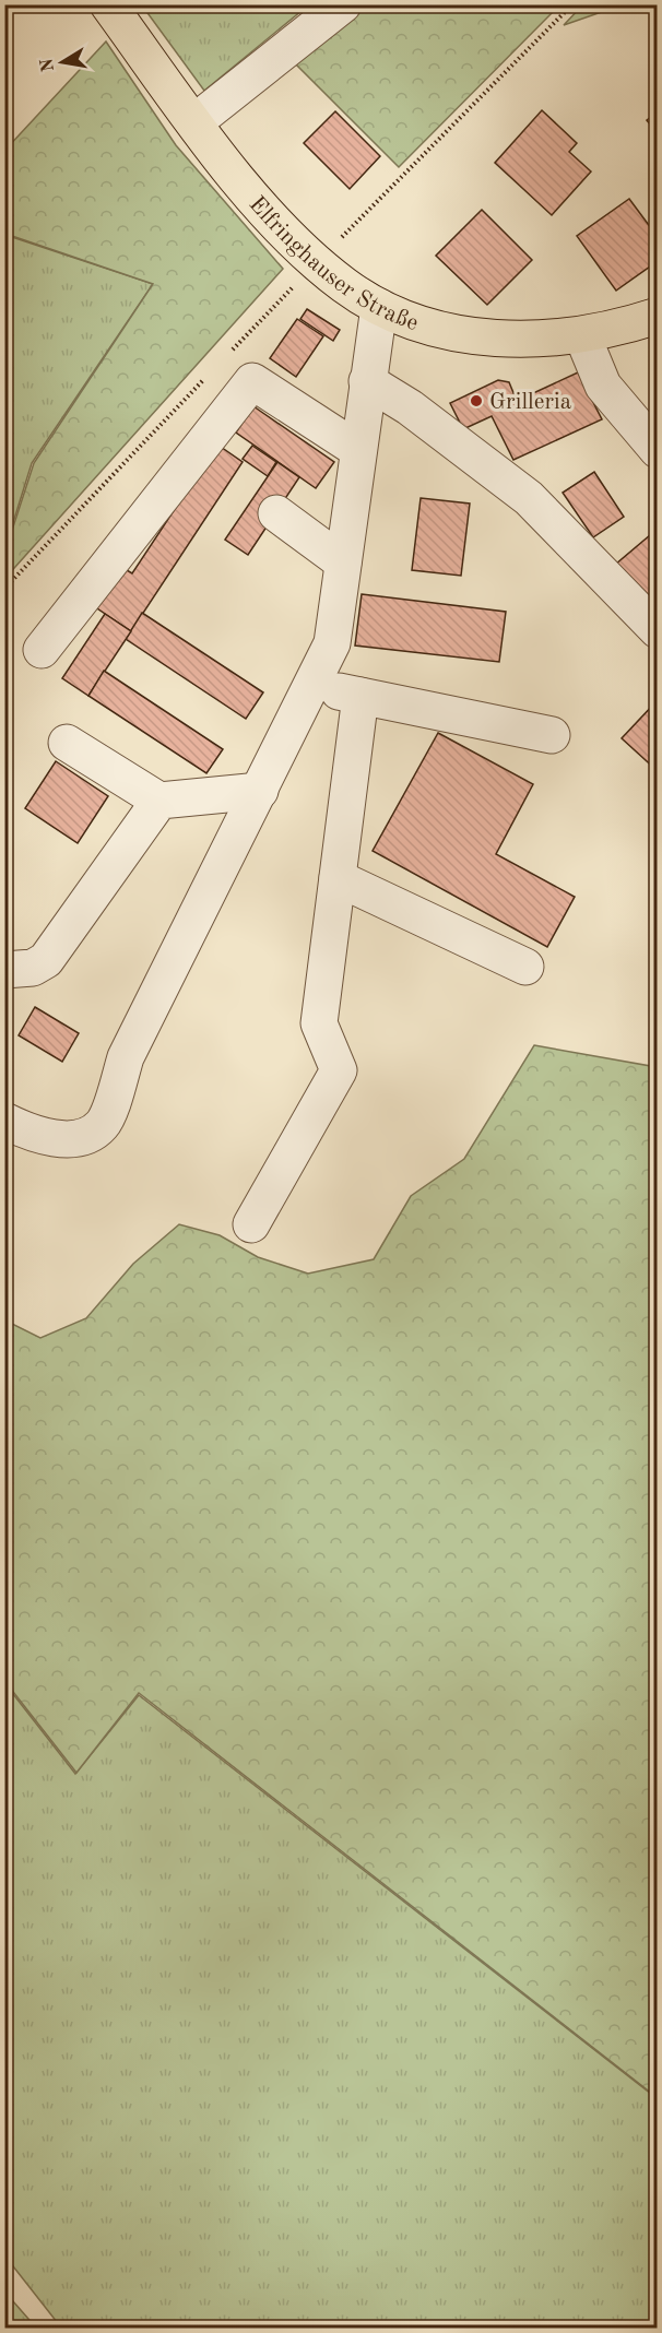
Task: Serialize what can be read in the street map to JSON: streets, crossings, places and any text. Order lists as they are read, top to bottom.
{
  "streets": {
    "main road": ["Elfringhauser Straße"]
  },
  "places": ["Grilleria"],
  "north": "left"
}
